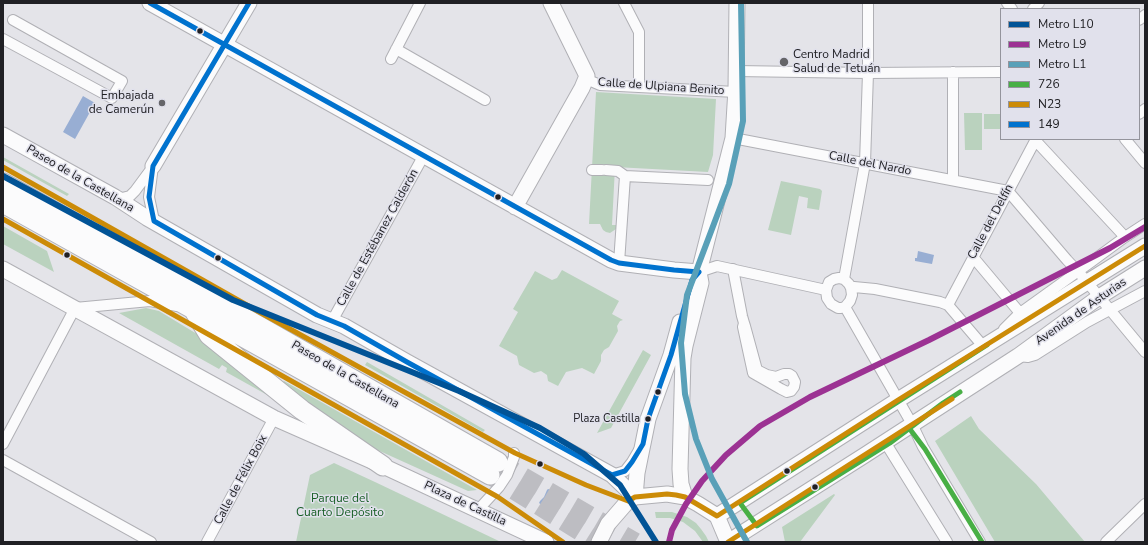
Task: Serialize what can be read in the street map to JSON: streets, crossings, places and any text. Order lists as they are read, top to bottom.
{
  "streets": {
    "highway": ["Paseo de la Castellana"],
    "main road": ["Avenida de Asturias", "Plaza de Castilla"],
    "street": [
      "Calle de Ulpiana Benito",
      "Calle del Nardo",
      "Calle del Delfín",
      "Calle de Estébanez Calderón",
      "Calle de Félix Boix"
    ]
  },
  "crossings": [
    ["Calle del Nardo", "Calle del Delfín"],
    ["Paseo de la Castellana", "Calle de Estébanez Calderón"]
  ],
  "parks": ["Parque del Cuarto Depósito"],
  "places": ["Centro Madrid Salud de Tetuán", "Embajada de Camerún", "Plaza Castilla"],
  "lines": [
    "metro line L1",
    "transit line 149",
    "transit line N23",
    "metro line L10",
    "metro line L9",
    "transit line 726"
  ],
  "legend": [
    "Metro L10",
    "Metro L9",
    "Metro L1",
    "726",
    "N23",
    "149"
  ]
}
